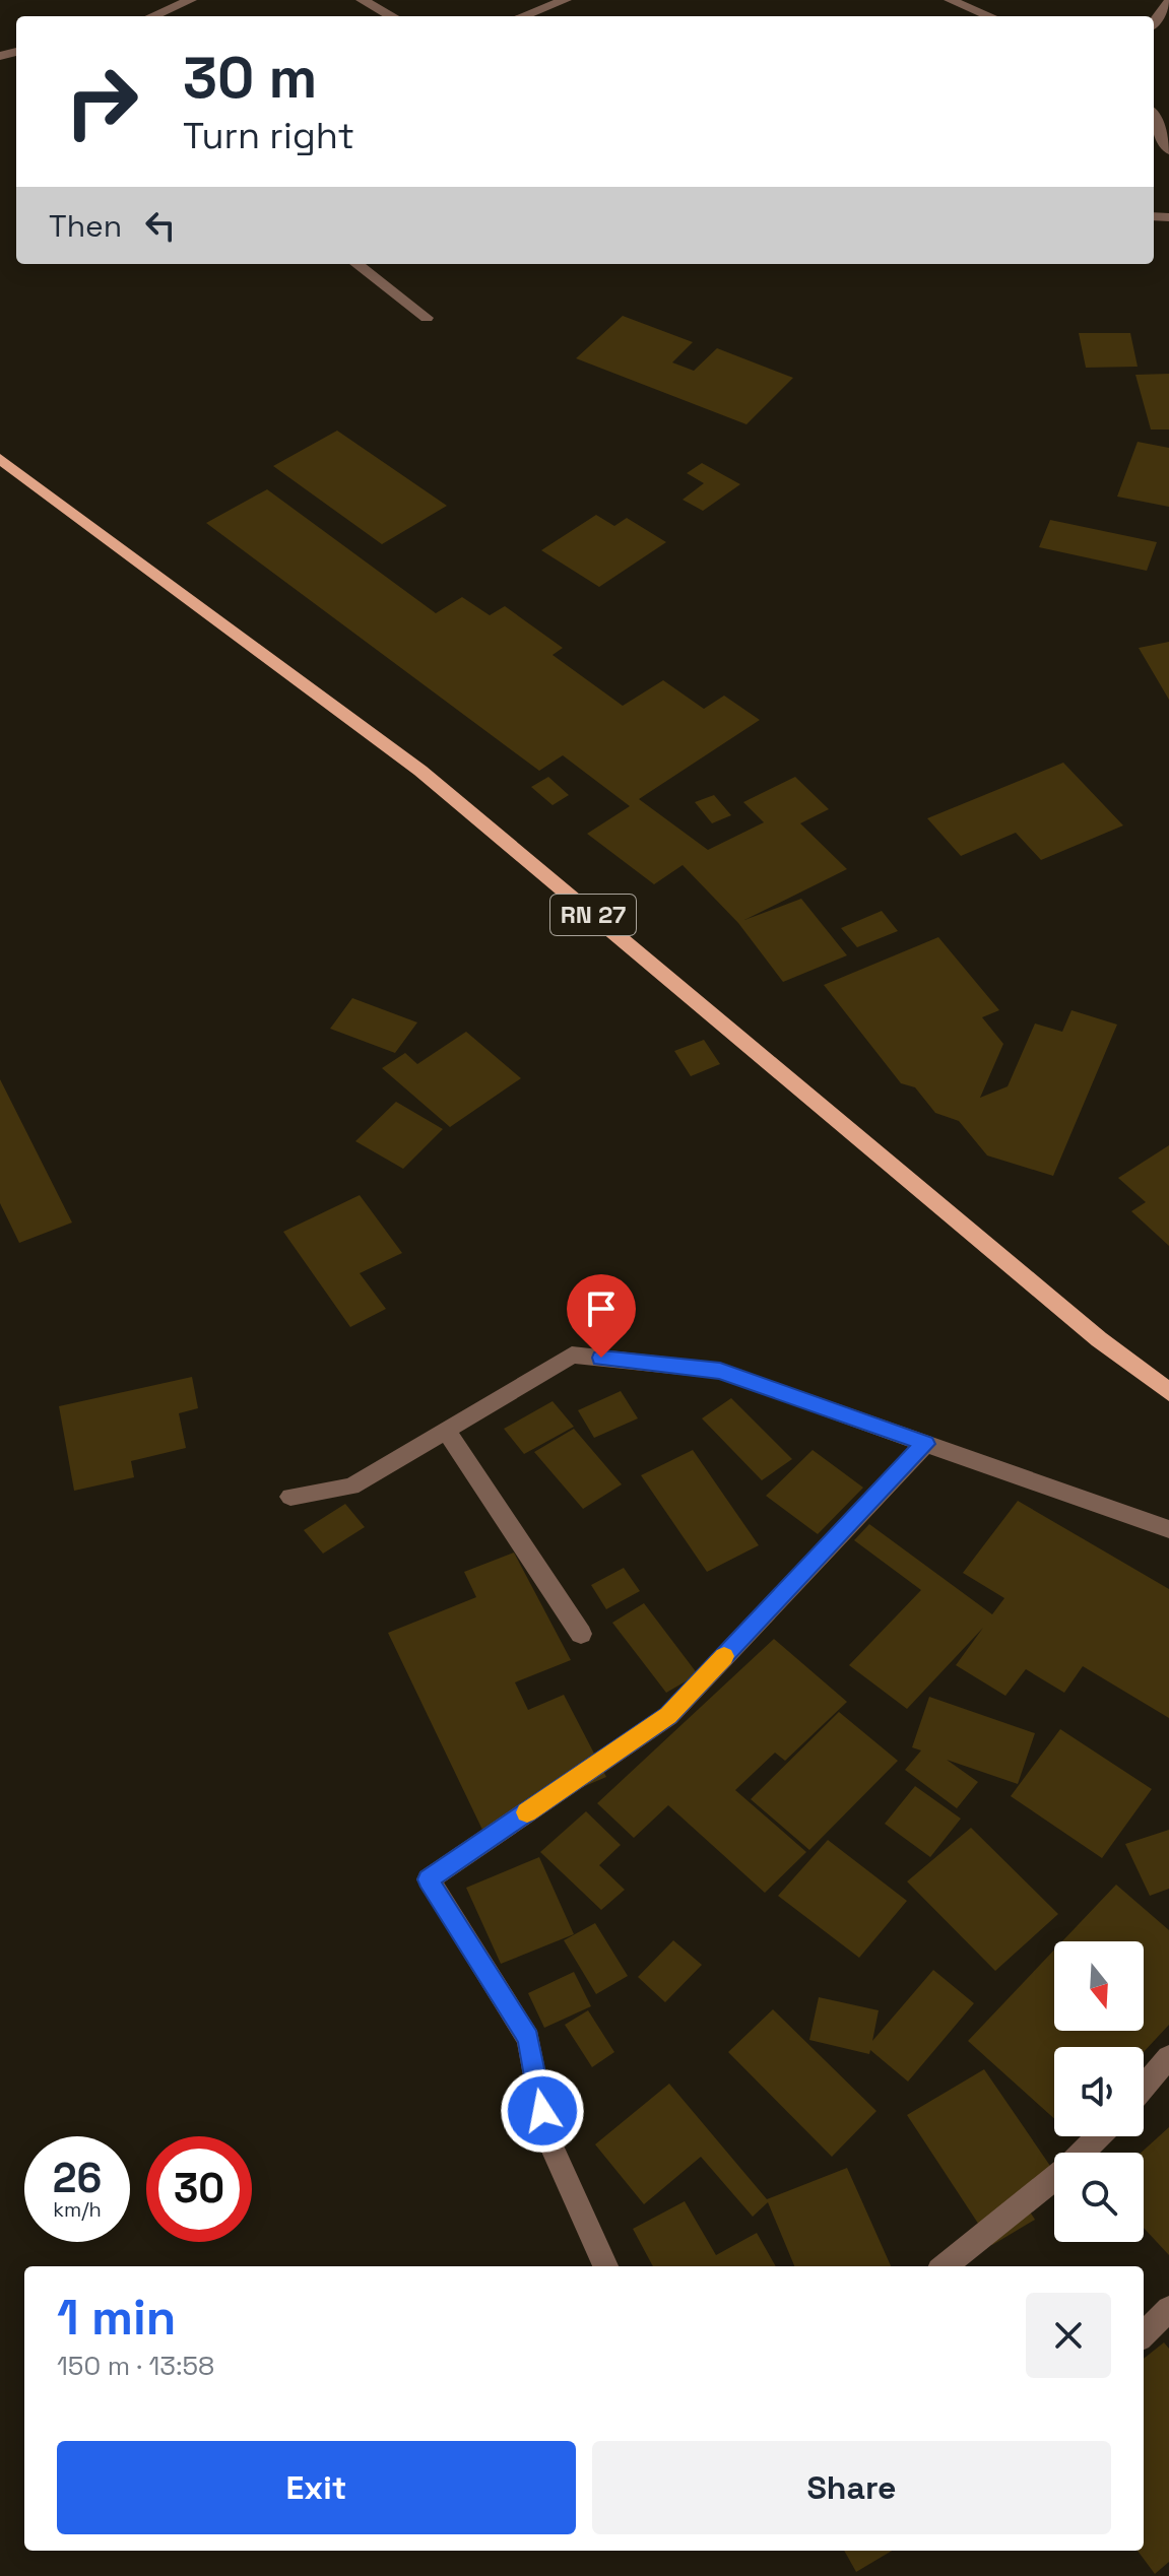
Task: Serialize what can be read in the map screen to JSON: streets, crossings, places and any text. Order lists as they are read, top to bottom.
{
  "streets": {
    "main road": ["RN 27"]
  },
  "north": "bottom",
  "page": {
    "turn": ["30 m", "Turn right"],
    "then": "Then",
    "speed": "26 km/h",
    "limit": "30",
    "heading": ["1 min", "150 m · 13:58"],
    "buttons": ["Exit", "Share"]
  }
}
